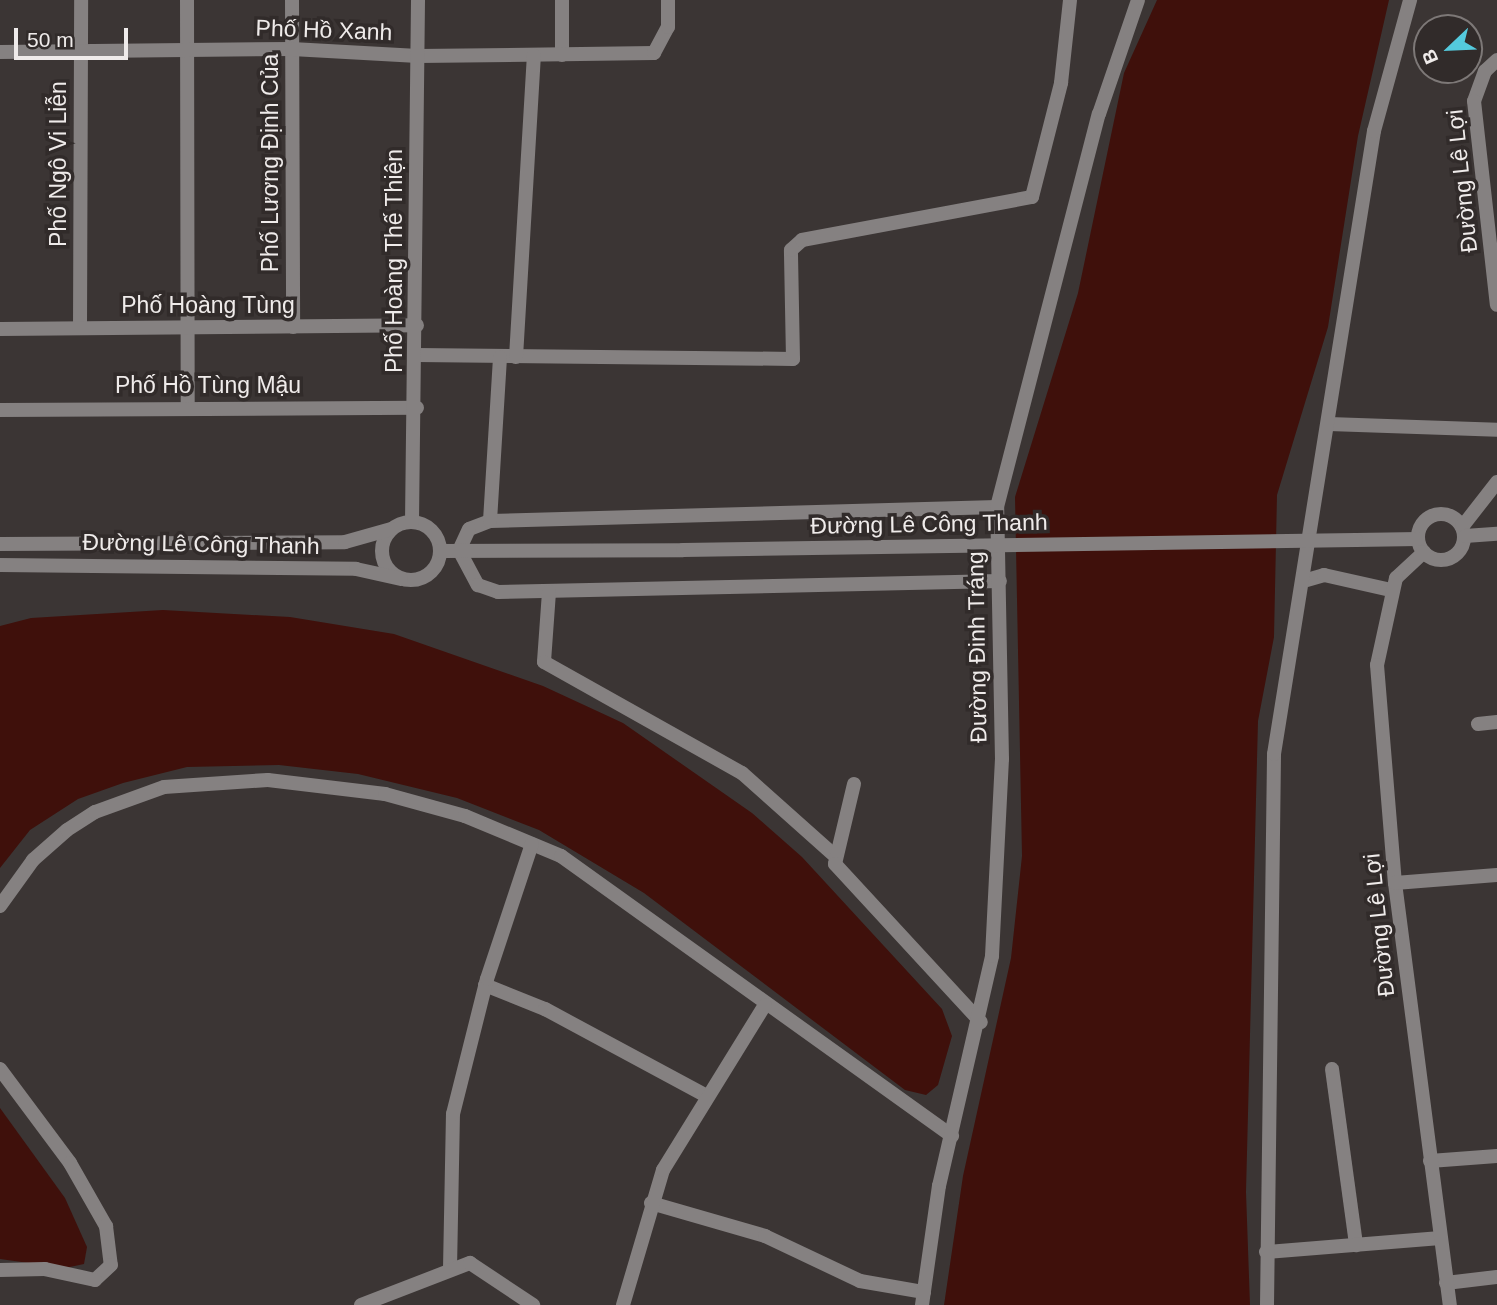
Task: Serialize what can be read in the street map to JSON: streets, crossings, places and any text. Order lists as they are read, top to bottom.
{
  "streets": {
    "street": [
      "Phố Hồ Xanh",
      "Phố Lương Định Của",
      "Phố Ngô Vi Liễn",
      "Đường Lê Lợi",
      "Phố Hoàng Thế Thiện",
      "Phố Hoàng Tùng",
      "Phố Hồ Tùng Mậu",
      "Đường Lê Công Thanh",
      "Đường Đinh Tráng"
    ]
  },
  "crossings": [
    ["Phố Hồ Xanh", "Phố Lương Định Của"],
    ["Phố Hồ Xanh", "Phố Ngô Vi Liễn"],
    ["Phố Hồ Xanh", "Phố Hoàng Thế Thiện"],
    ["Phố Lương Định Của", "Phố Hoàng Tùng"],
    ["Phố Ngô Vi Liễn", "Phố Hoàng Tùng"],
    ["Phố Hoàng Thế Thiện", "Phố Hoàng Tùng"],
    ["Phố Hoàng Thế Thiện", "Phố Hồ Tùng Mậu"],
    ["Phố Hoàng Thế Thiện", "Đường Lê Công Thanh"]
  ],
  "scale_bar": "50 m",
  "north": "bottom left"
}
